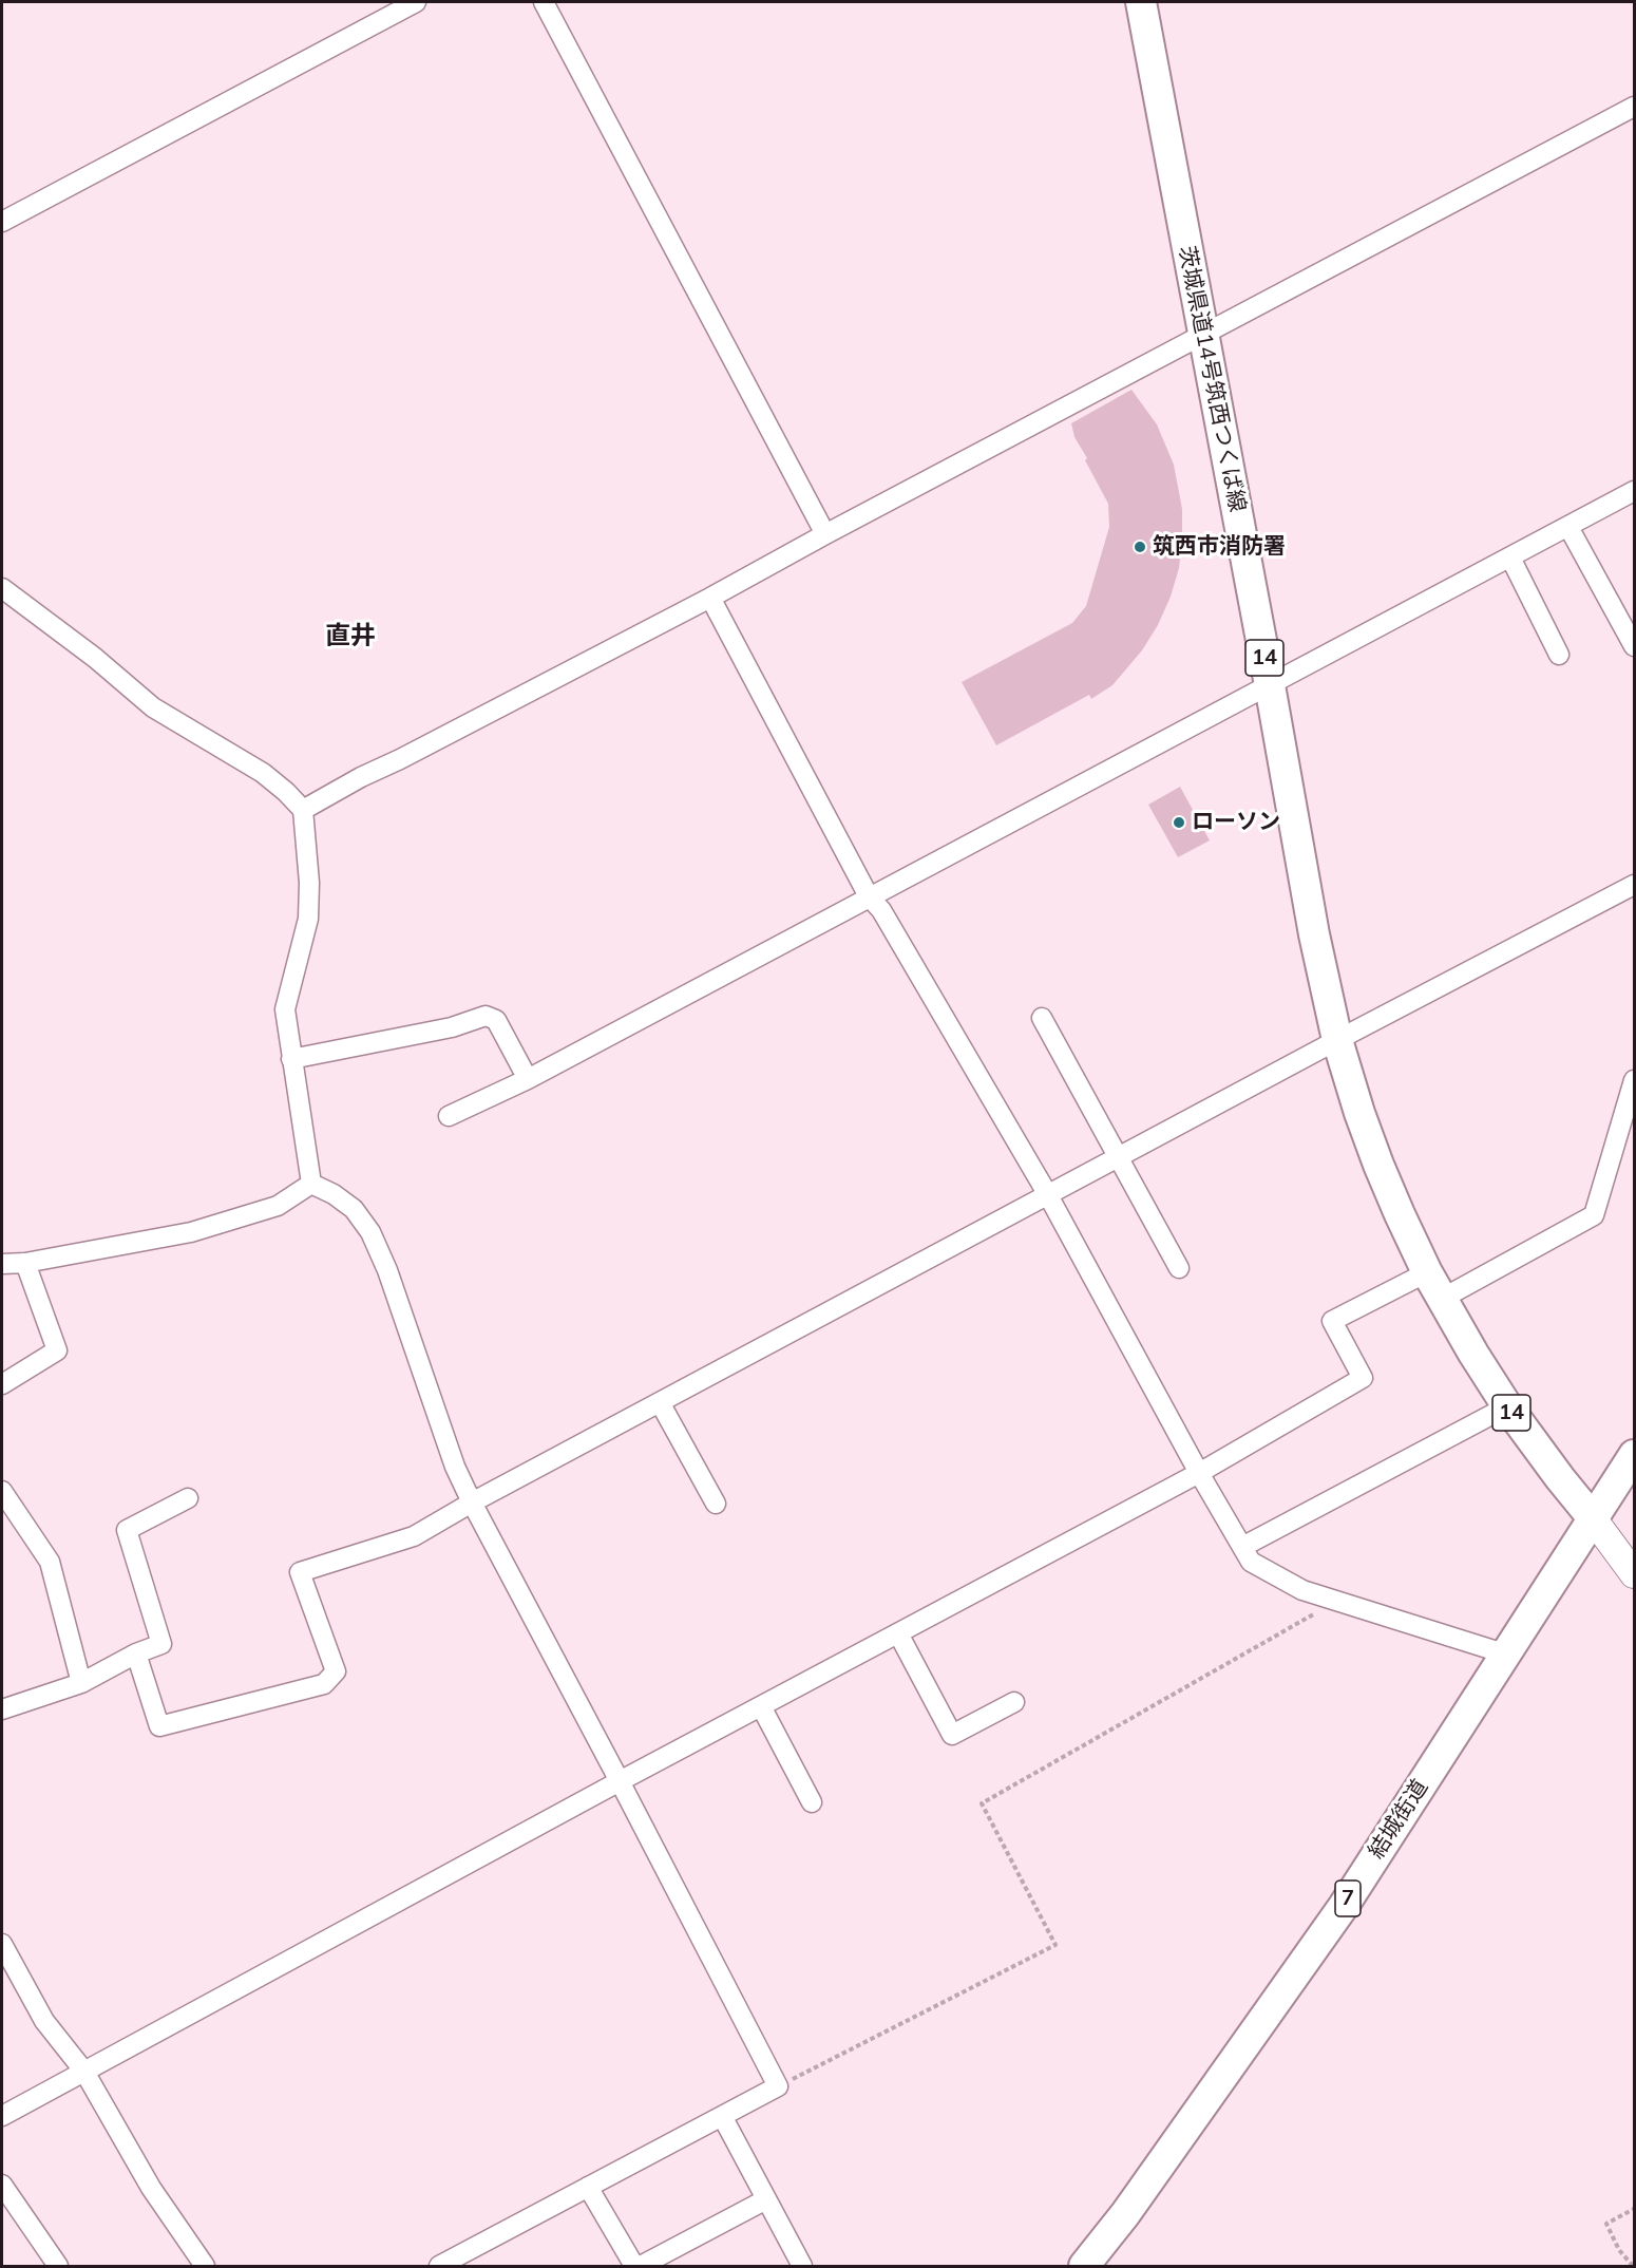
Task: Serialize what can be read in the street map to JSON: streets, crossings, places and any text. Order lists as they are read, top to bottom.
{
  "streets": {
    "main road": [
      "茨城県道14号筑西つくば線",
      "14",
      "結城街道",
      "7"
    ]
  },
  "crossings": [
    ["茨城県道14号筑西つくば線", "結城街道"]
  ],
  "districts": ["直井"],
  "places": ["筑西市消防署", "ローソン"]
}
